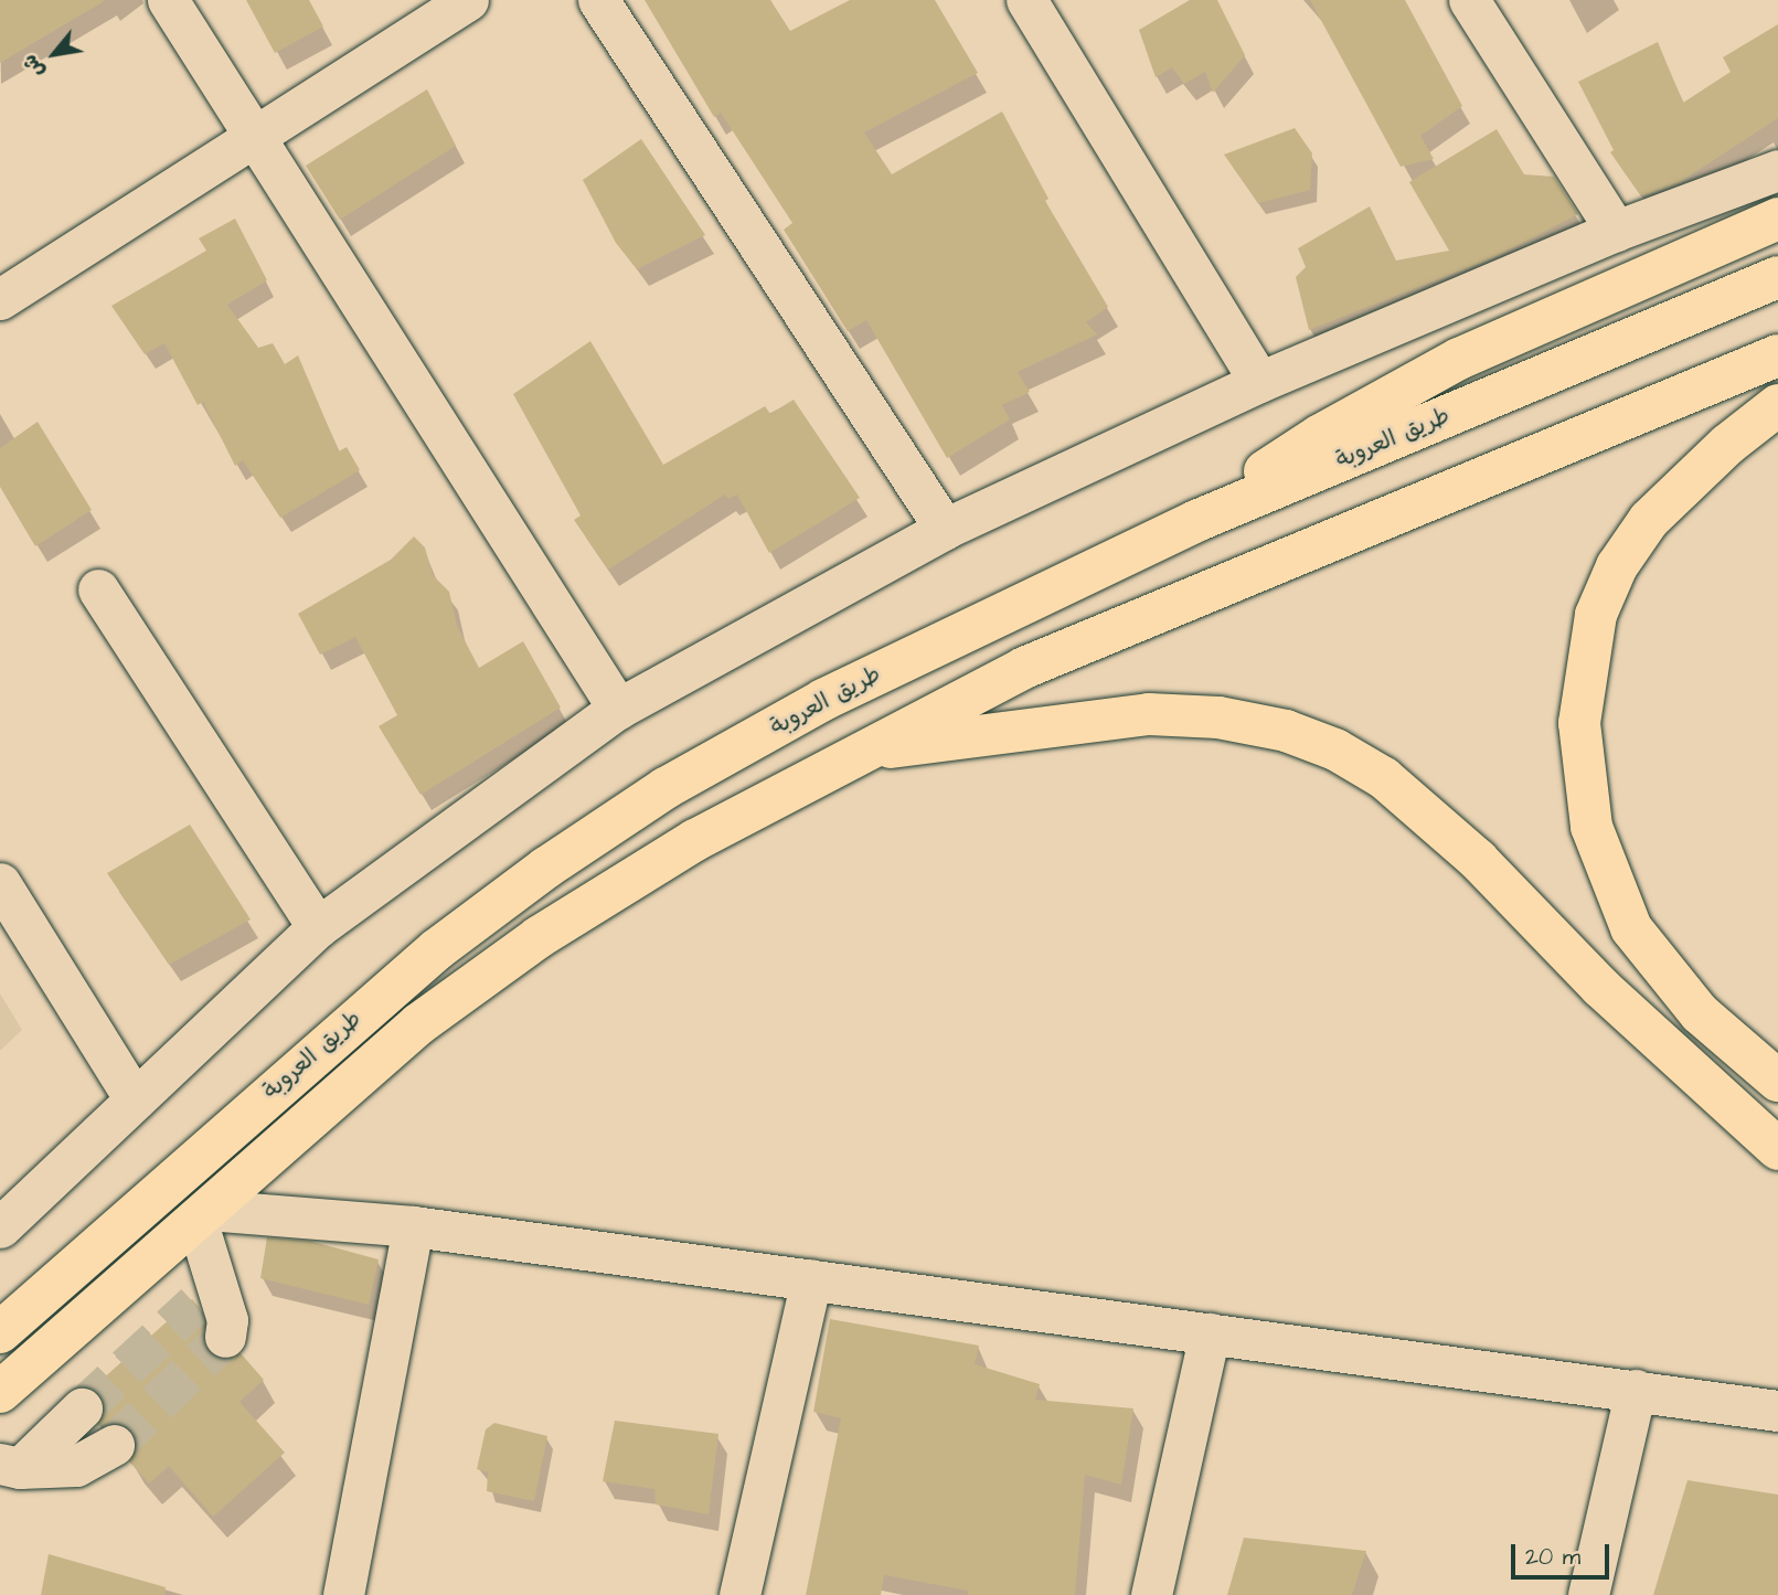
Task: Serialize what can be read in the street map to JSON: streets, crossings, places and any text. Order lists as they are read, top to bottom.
{
  "streets": {
    "highway": ["طريق العروبة"]
  },
  "scale_bar": "20 m",
  "north": "bottom left"
}
